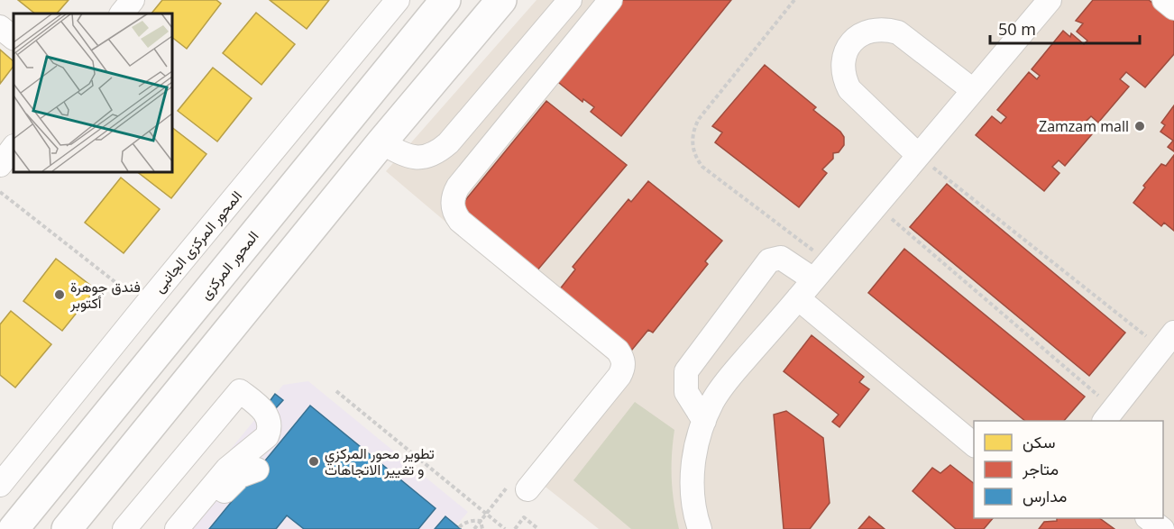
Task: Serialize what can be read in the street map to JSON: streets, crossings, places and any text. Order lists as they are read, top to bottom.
{
  "streets": {
    "main road": ["المحور المركزى"],
    "street": ["المحور المركزى الجانبى"]
  },
  "places": ["Zamzam mall", "فندق جوهرة أكتوبر", "تطوير محور المركزي و تغيير الاتجاهات"],
  "legend": ["سكن", "متاجر", "مدارس"],
  "scale_bar": "50 m"
}
